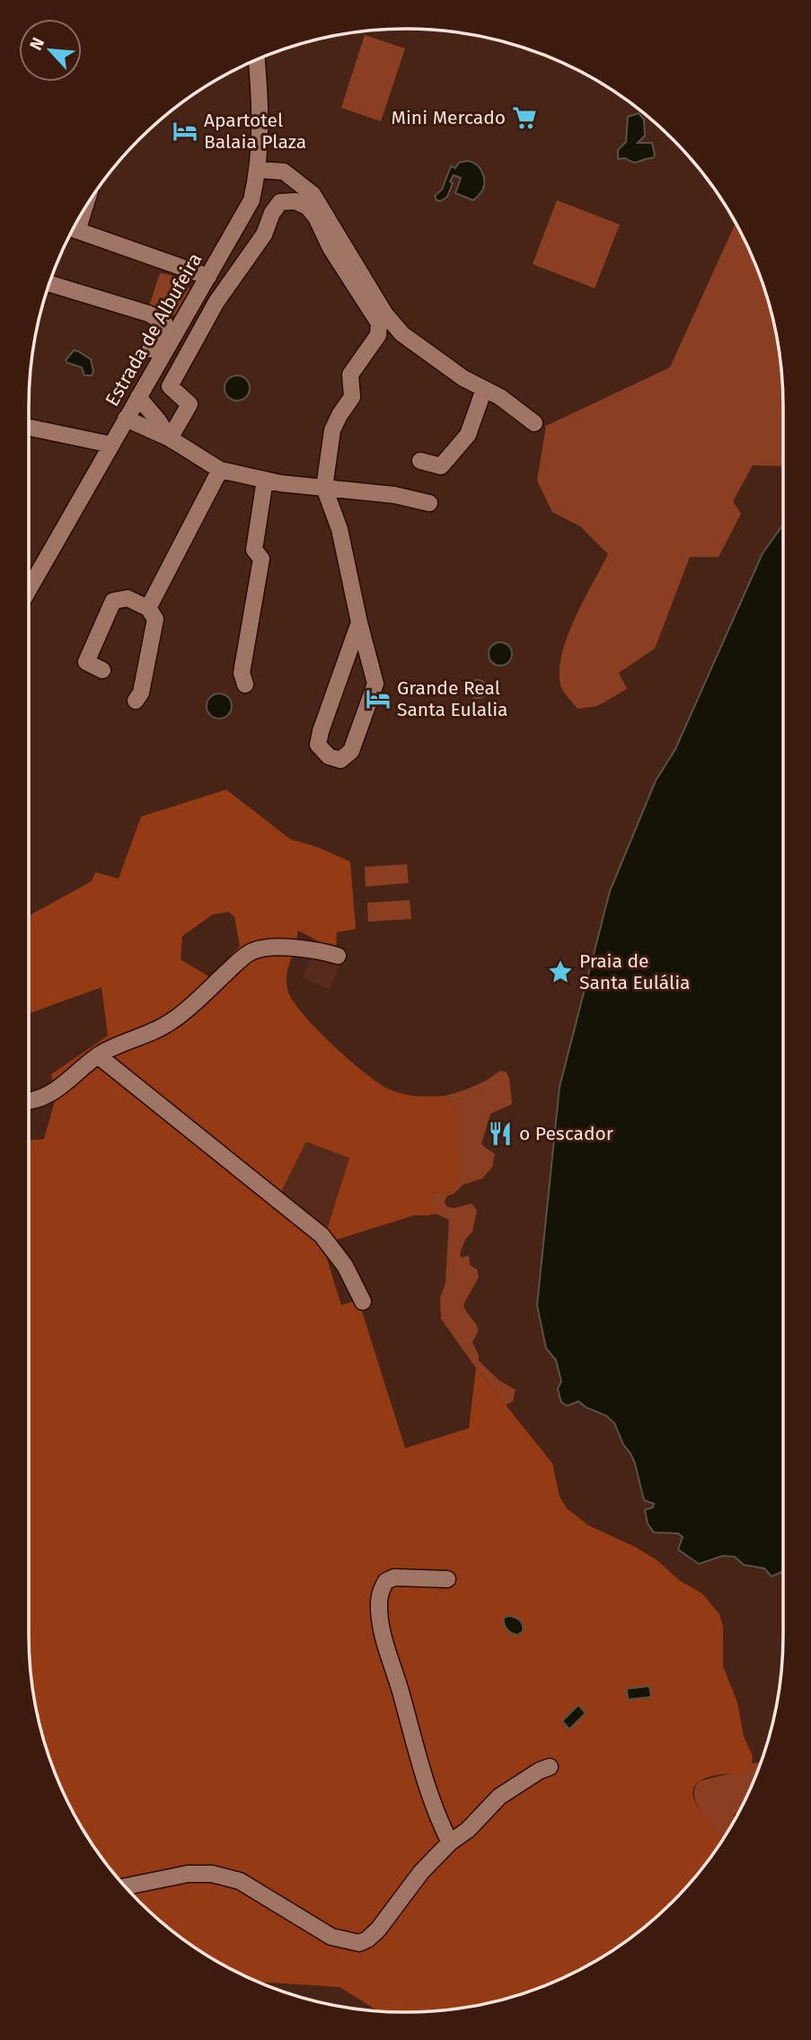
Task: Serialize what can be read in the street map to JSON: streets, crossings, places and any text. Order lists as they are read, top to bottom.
{
  "streets": {
    "street": ["Estrada de Albufeira"]
  },
  "places": {
    "supermarket": ["Mini Mercado"],
    "hotel": ["Apartotel Balaia Plaza", "Grande Real Santa Eulalia"],
    "place": ["Praia de Santa Eulália"],
    "restaurant": ["o Pescador"]
  },
  "north": "top left"
}
